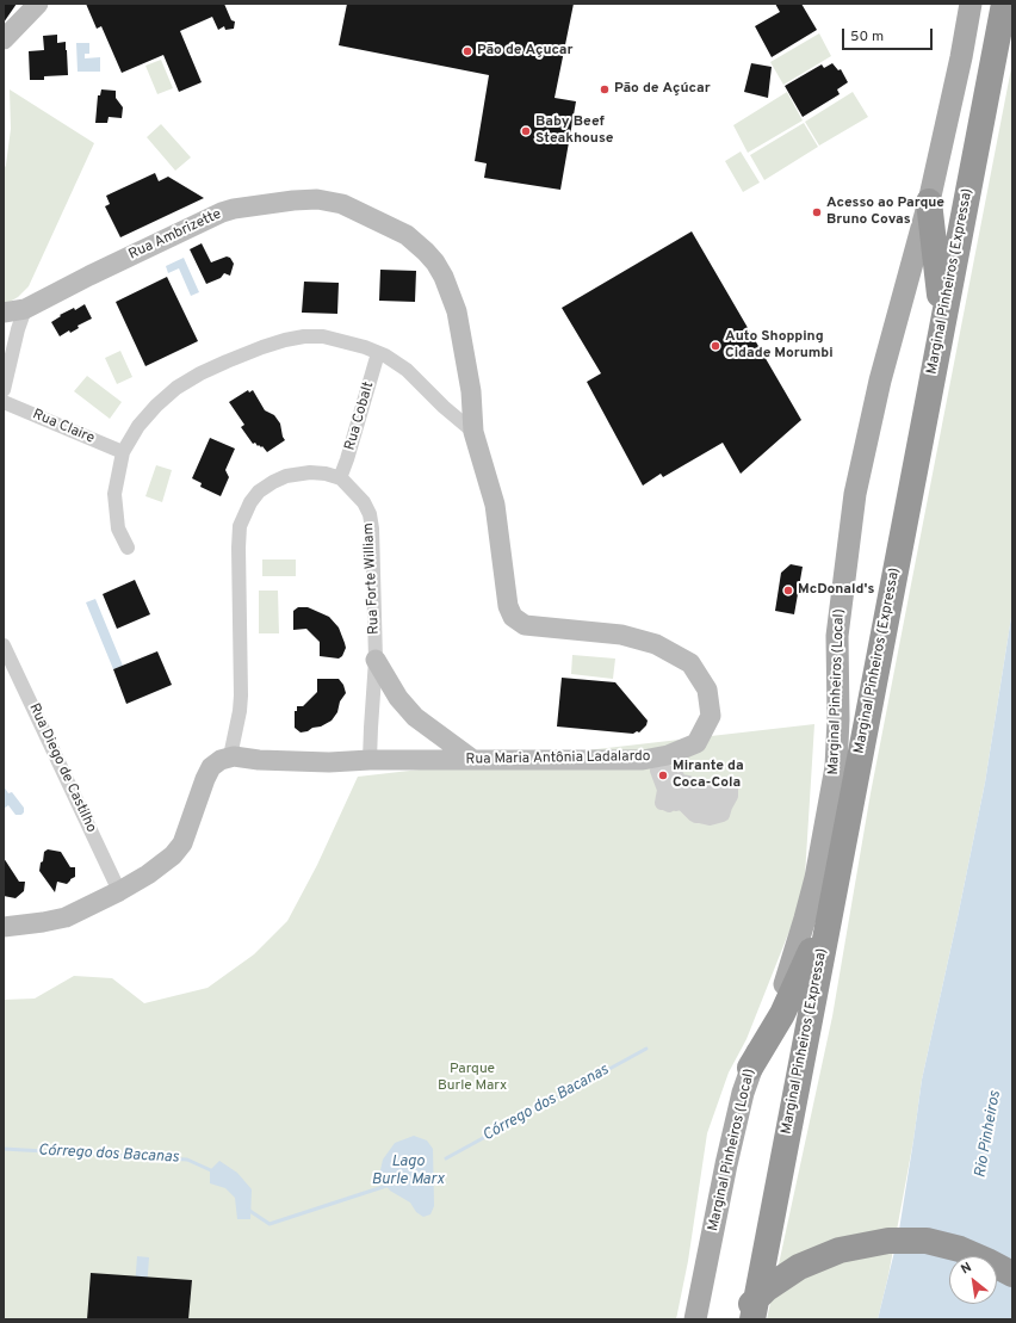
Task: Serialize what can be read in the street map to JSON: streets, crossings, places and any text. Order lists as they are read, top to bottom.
{
  "streets": {
    "highway": ["Marginal Pinheiros (Expressa)"],
    "main road": ["Marginal Pinheiros (Local)"],
    "street": [
      "Rua Ambrizette",
      "Rua Cobalt",
      "Rua Claire",
      "Rua Forte William",
      "Rua Maria Antônia Ladalardo",
      "Rua Diego de Castilho"
    ]
  },
  "crossings": [
    ["Rua Ambrizette", "Rua Maria Antônia Ladalardo"],
    ["Rua Cobalt", "Rua Forte William"],
    ["Rua Forte William", "Rua Maria Antônia Ladalardo"]
  ],
  "water": ["Córrego dos Bacanas", "Rio Pinheiros", "Lago Burle Marx"],
  "parks": ["Parque Burle Marx"],
  "places": [
    "Pão de Açucar",
    "Pão de Açúcar",
    "Baby Beef Steakhouse",
    "Acesso ao Parque Bruno Covas",
    "Auto Shopping Cidade Morumbi",
    "McDonald's",
    "Mirante da Coca-Cola"
  ],
  "scale_bar": "50 m",
  "north": "top left"
}
